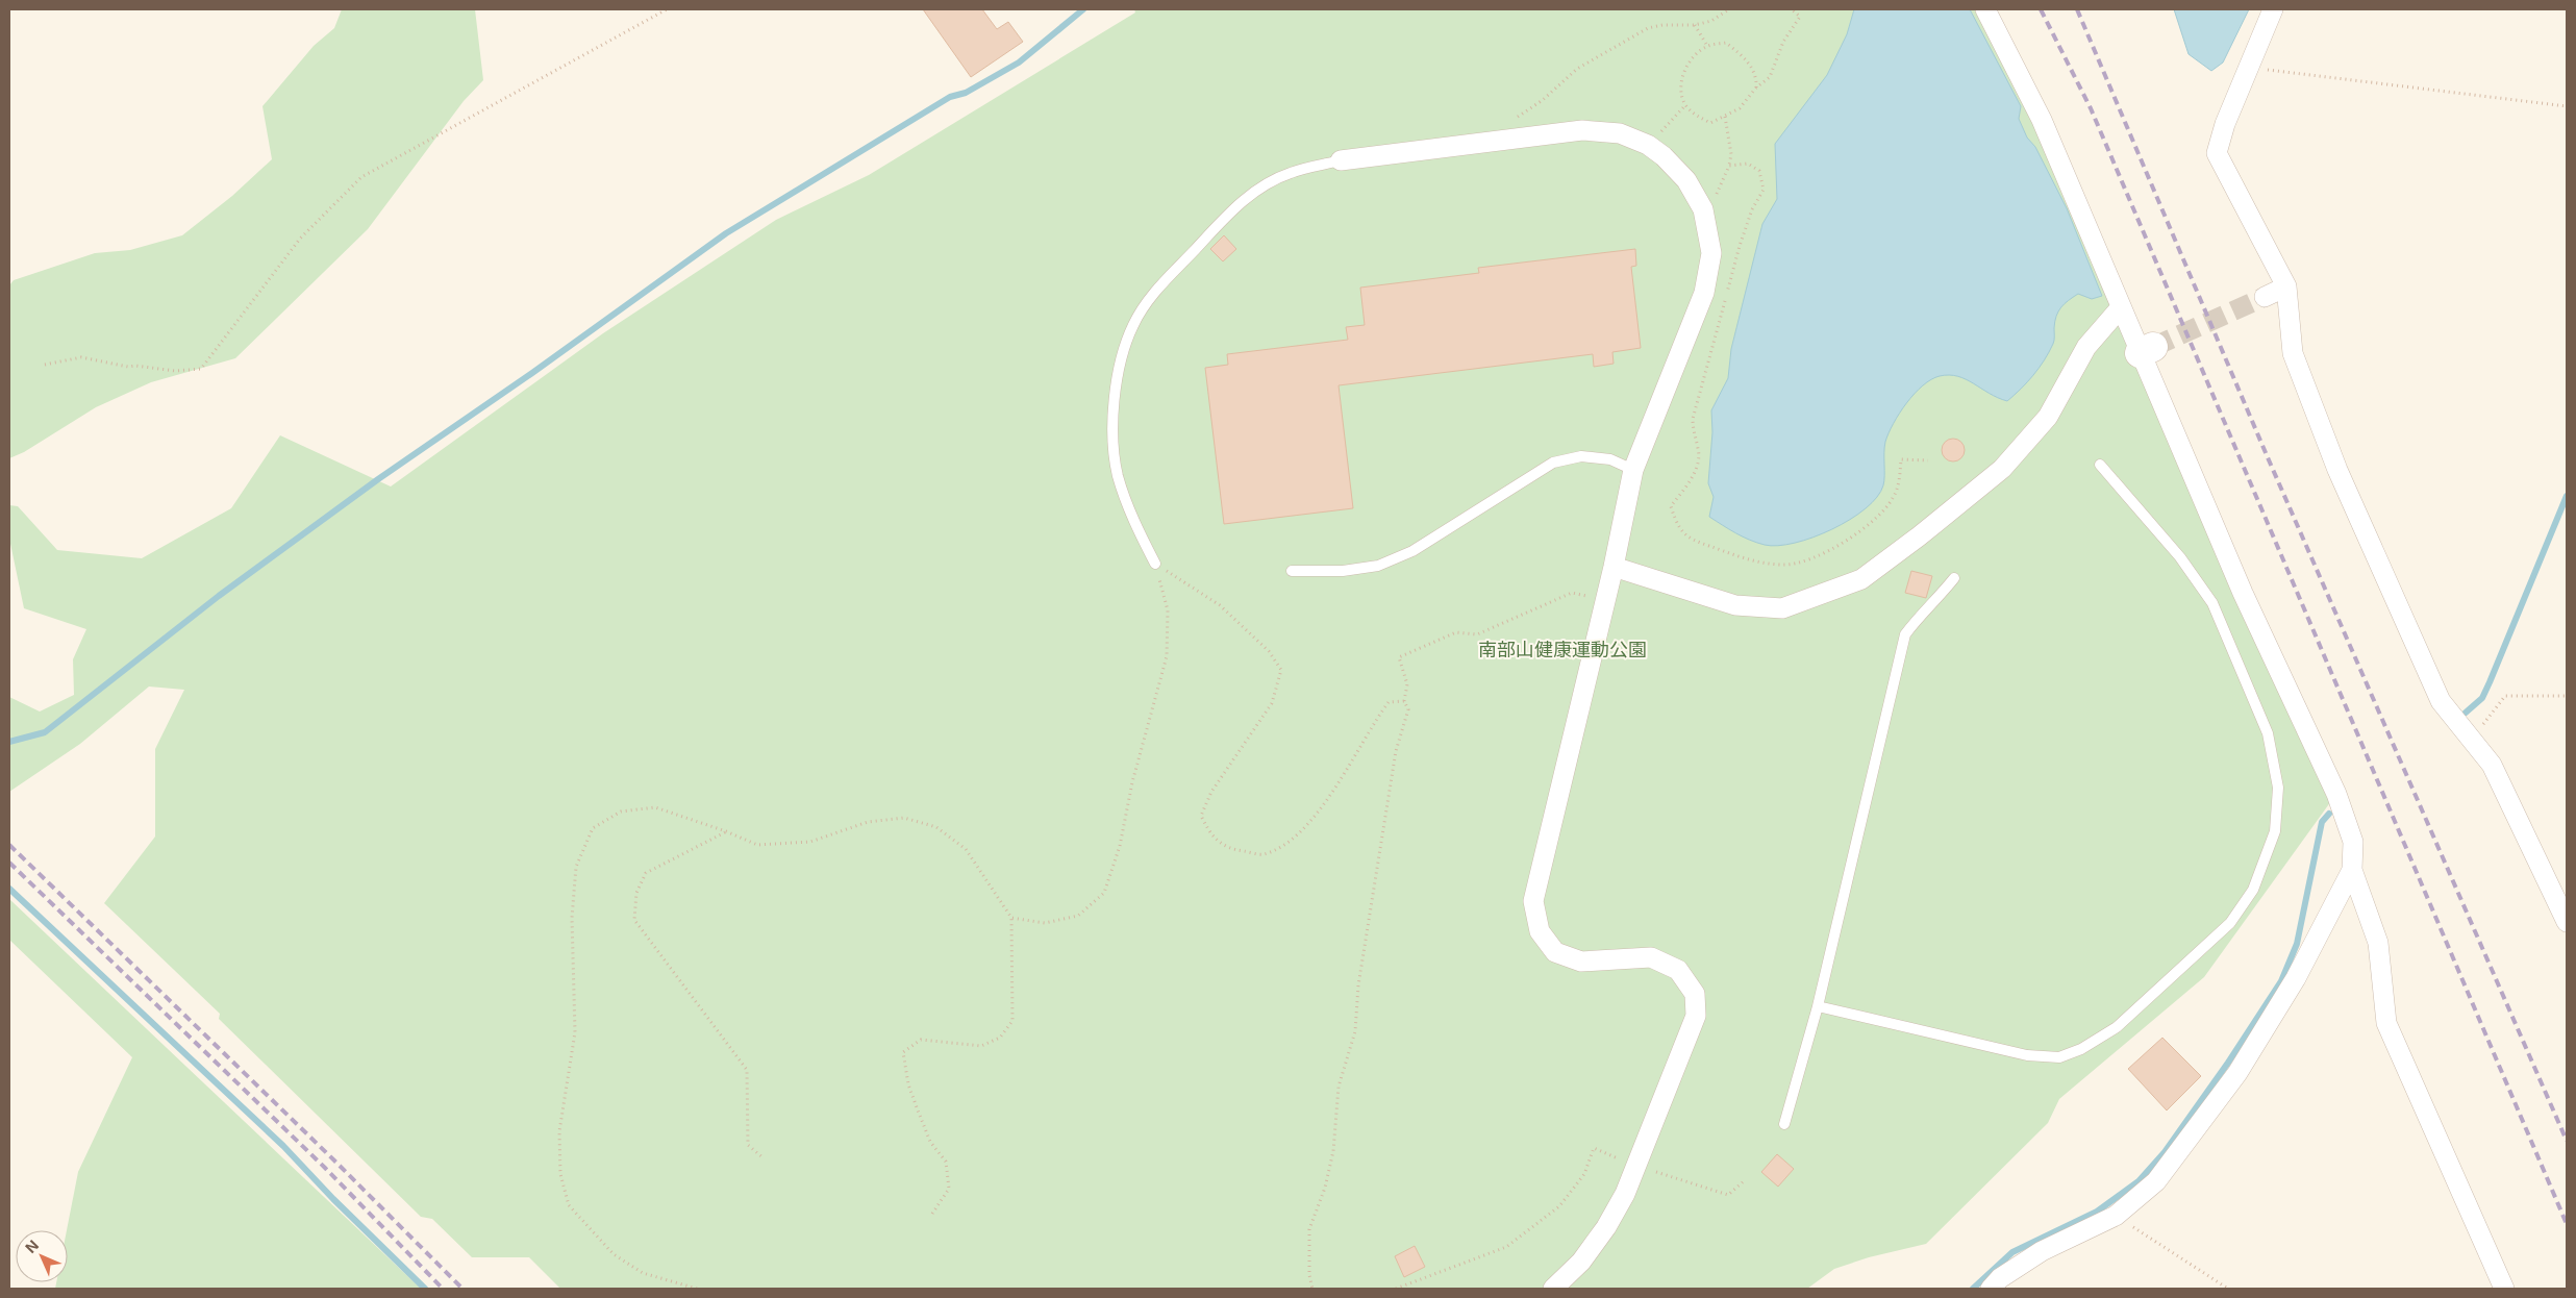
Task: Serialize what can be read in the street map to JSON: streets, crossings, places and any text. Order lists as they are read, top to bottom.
{
  "parks": ["南部山健康運動公園"],
  "north": "top left"
}
